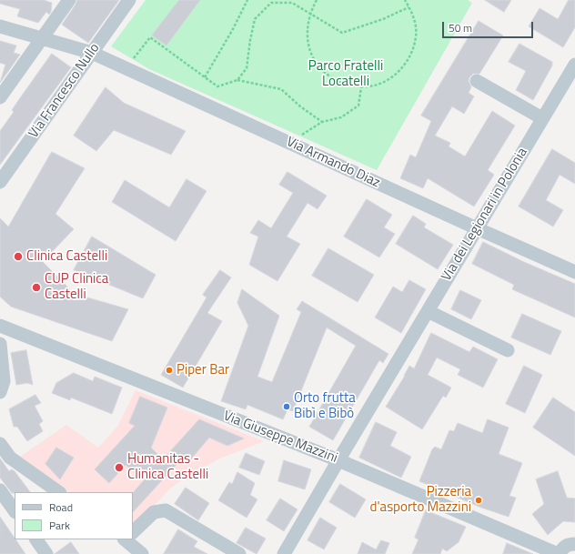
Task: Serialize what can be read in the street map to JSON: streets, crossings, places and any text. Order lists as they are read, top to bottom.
{
  "streets": {
    "street": [
      "Via Francesco Nullo",
      "Via Armando Diaz",
      "Via dei Legionari in Polonia",
      "Via Giuseppe Mazzini"
    ]
  },
  "crossings": [
    ["Via Francesco Nullo", "Via Armando Diaz"],
    ["Via Armando Diaz", "Via dei Legionari in Polonia"],
    ["Via dei Legionari in Polonia", "Via Giuseppe Mazzini"]
  ],
  "parks": ["Parco Fratelli Locatelli"],
  "places": [
    "Clinica Castelli",
    "CUP Clinica Castelli",
    "Piper Bar",
    "Orto frutta Bibì e Bibò",
    "Humanitas - Clinica Castelli",
    "Pizzeria d'asporto Mazzini"
  ],
  "legend": ["Road", "Park"],
  "scale_bar": "50 m"
}
